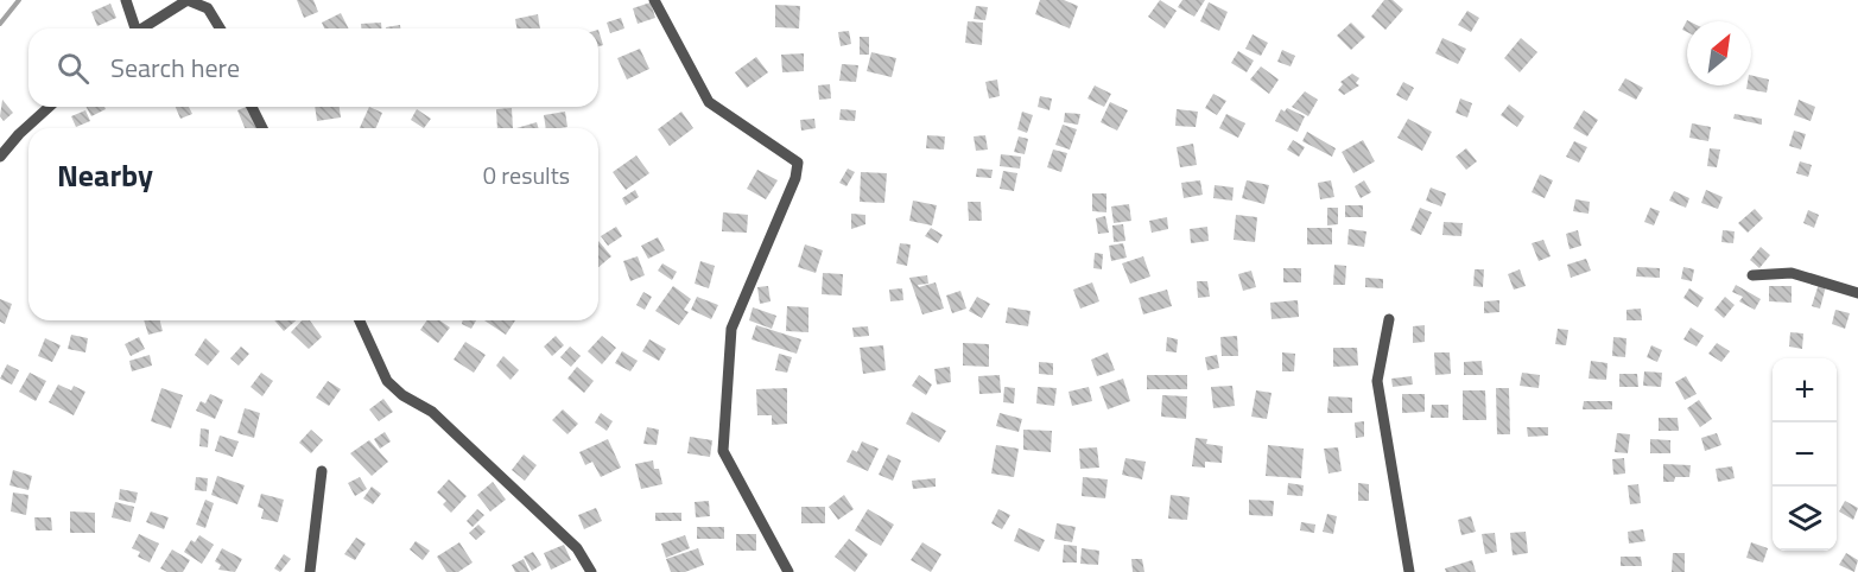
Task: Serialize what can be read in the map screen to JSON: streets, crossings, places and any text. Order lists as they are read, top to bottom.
{
  "north": "top right",
  "page": {
    "search": "Search here",
    "heading": ["Nearby", "0 results"],
    "map_buttons": ["+", "−"]
  }
}
